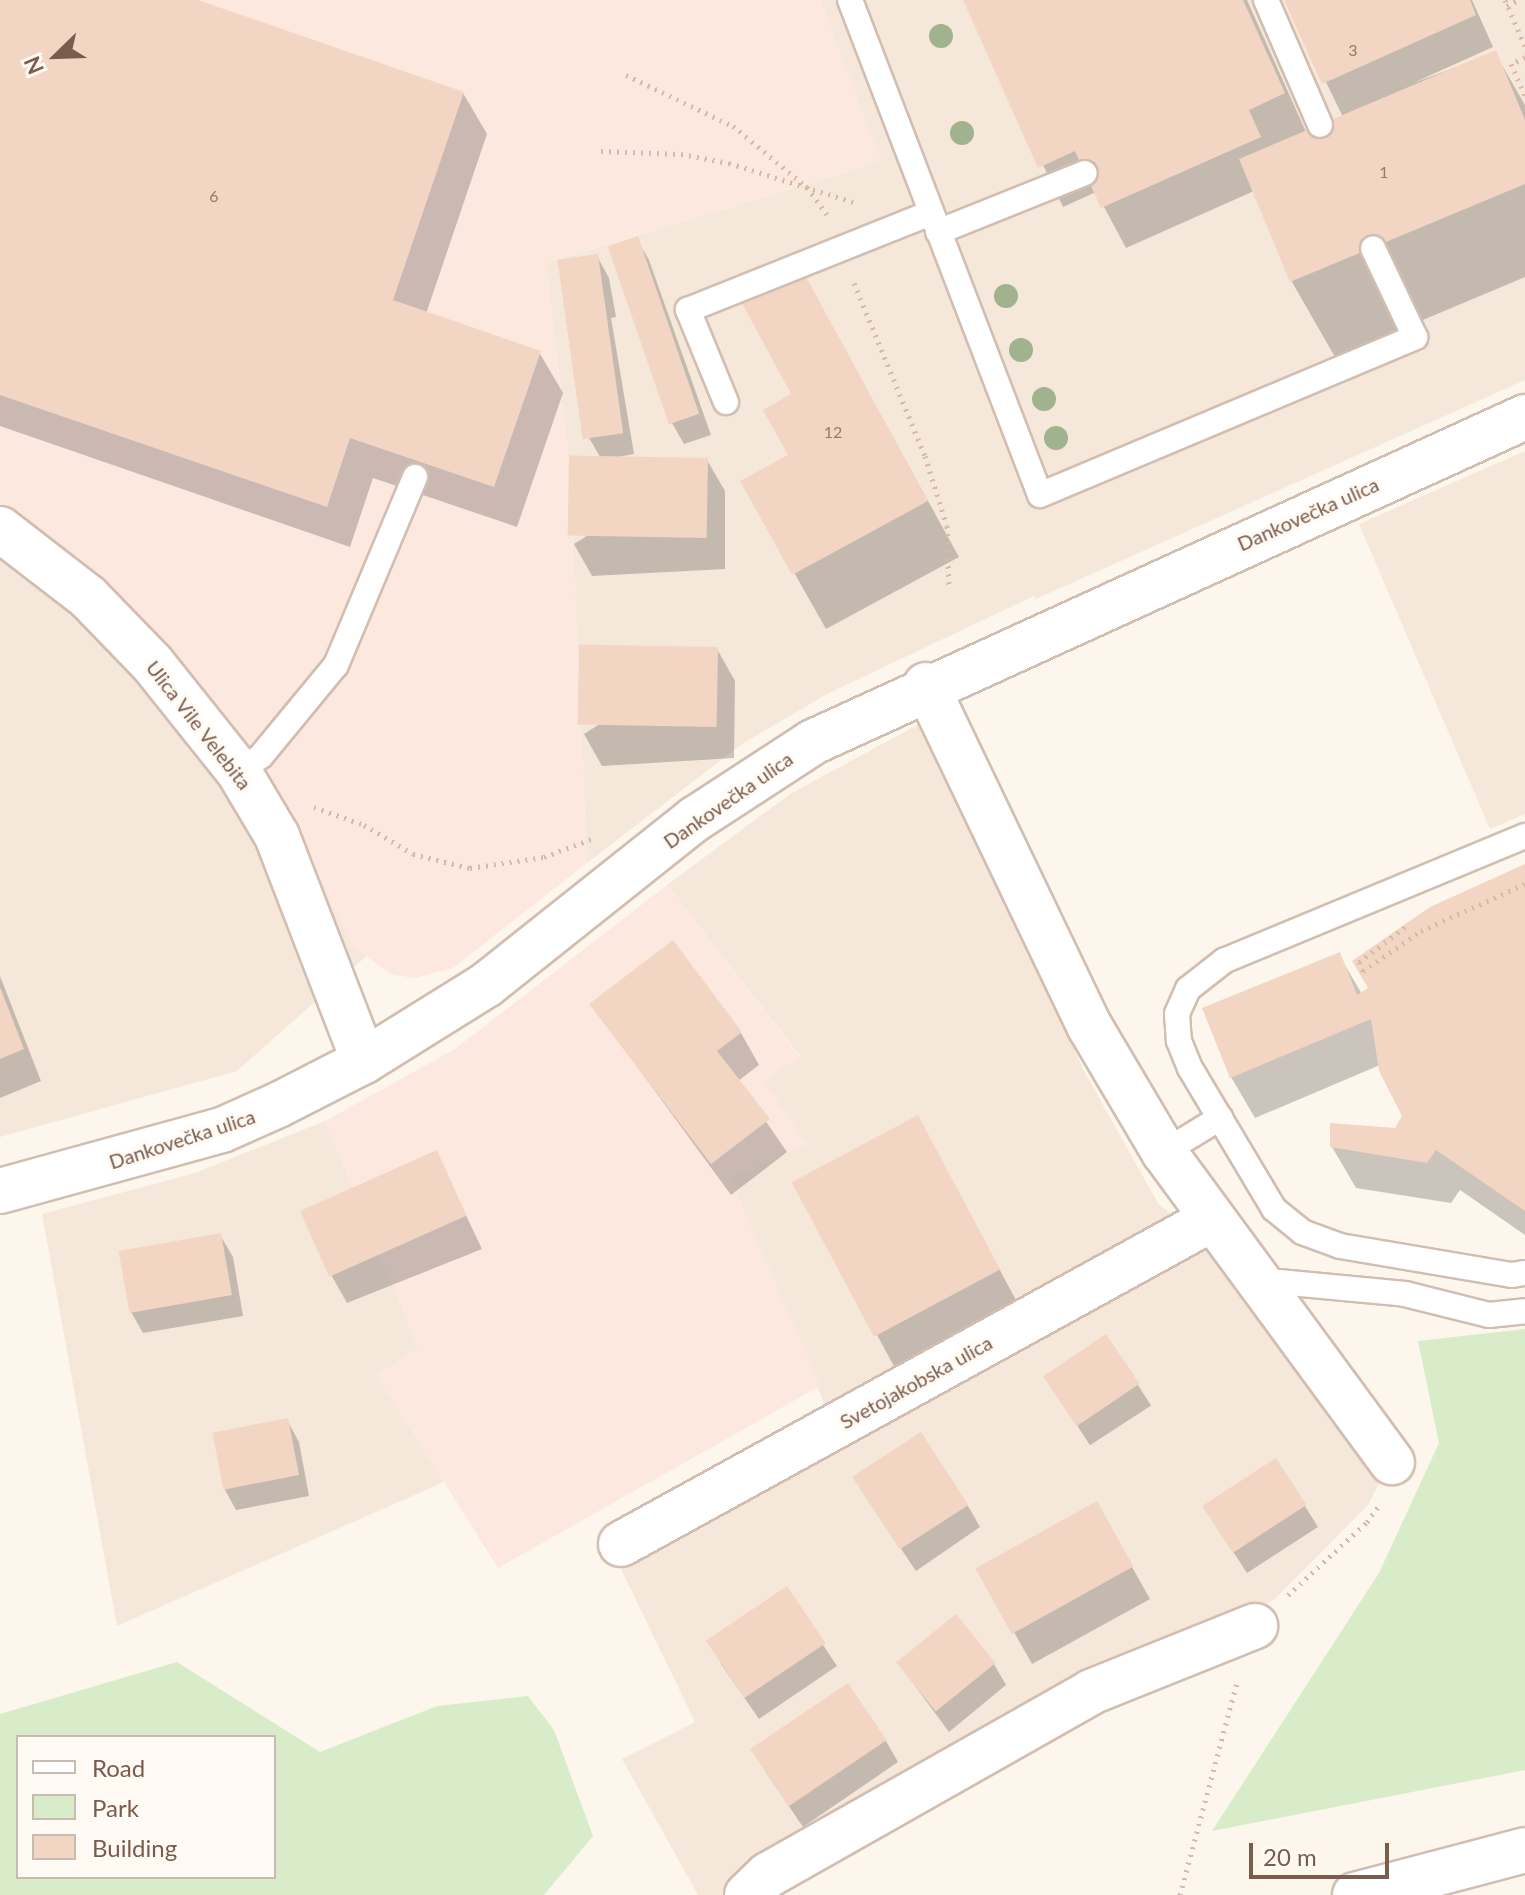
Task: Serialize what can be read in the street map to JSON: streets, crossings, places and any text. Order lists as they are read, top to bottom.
{
  "streets": {
    "street": ["Dankovečka ulica", "Ulica Vile Velebita", "Svetojakobska ulica"]
  },
  "crossings": [
    ["Dankovečka ulica", "Ulica Vile Velebita"]
  ],
  "house_numbers": [
    "3",
    "1",
    "6",
    "12"
  ],
  "legend": ["Road", "Park", "Building"],
  "scale_bar": "20 m",
  "north": "bottom left"
}
